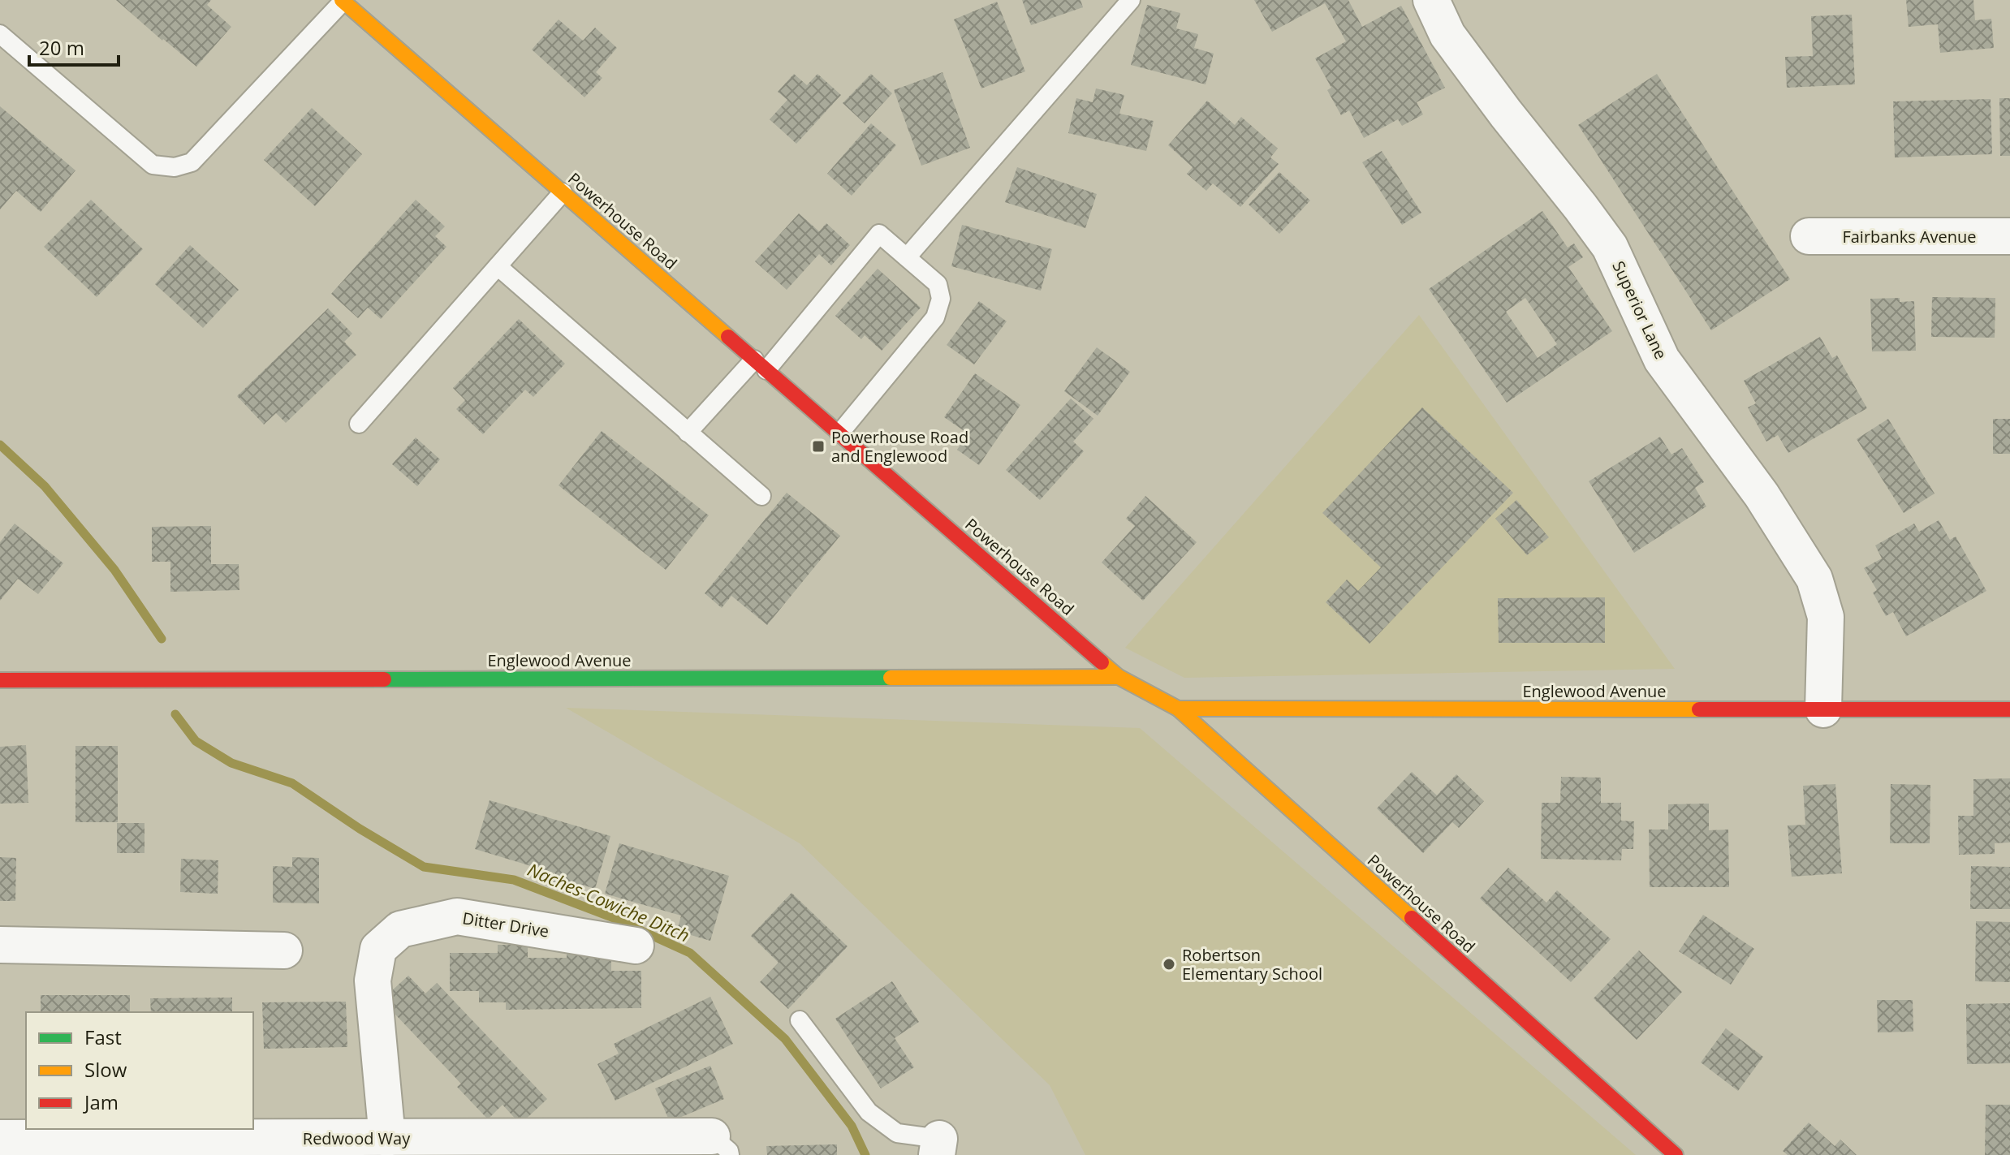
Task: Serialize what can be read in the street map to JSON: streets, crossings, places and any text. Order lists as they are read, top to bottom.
{
  "streets": {
    "street": [
      "Powerhouse Road",
      "Fairbanks Avenue",
      "Superior Lane",
      "Englewood Avenue",
      "Ditter Drive",
      "Redwood Way"
    ]
  },
  "crossings": [
    ["Powerhouse Road", "Englewood Avenue"],
    ["Superior Lane", "Englewood Avenue"],
    ["Ditter Drive", "Redwood Way"]
  ],
  "water": ["Naches-Cowiche Ditch"],
  "places": {
    "transit": ["Powerhouse Road and Englewood"],
    "other": ["Robertson Elementary School"]
  },
  "legend": ["Fast", "Slow", "Jam"],
  "scale_bar": "20 m"
}
